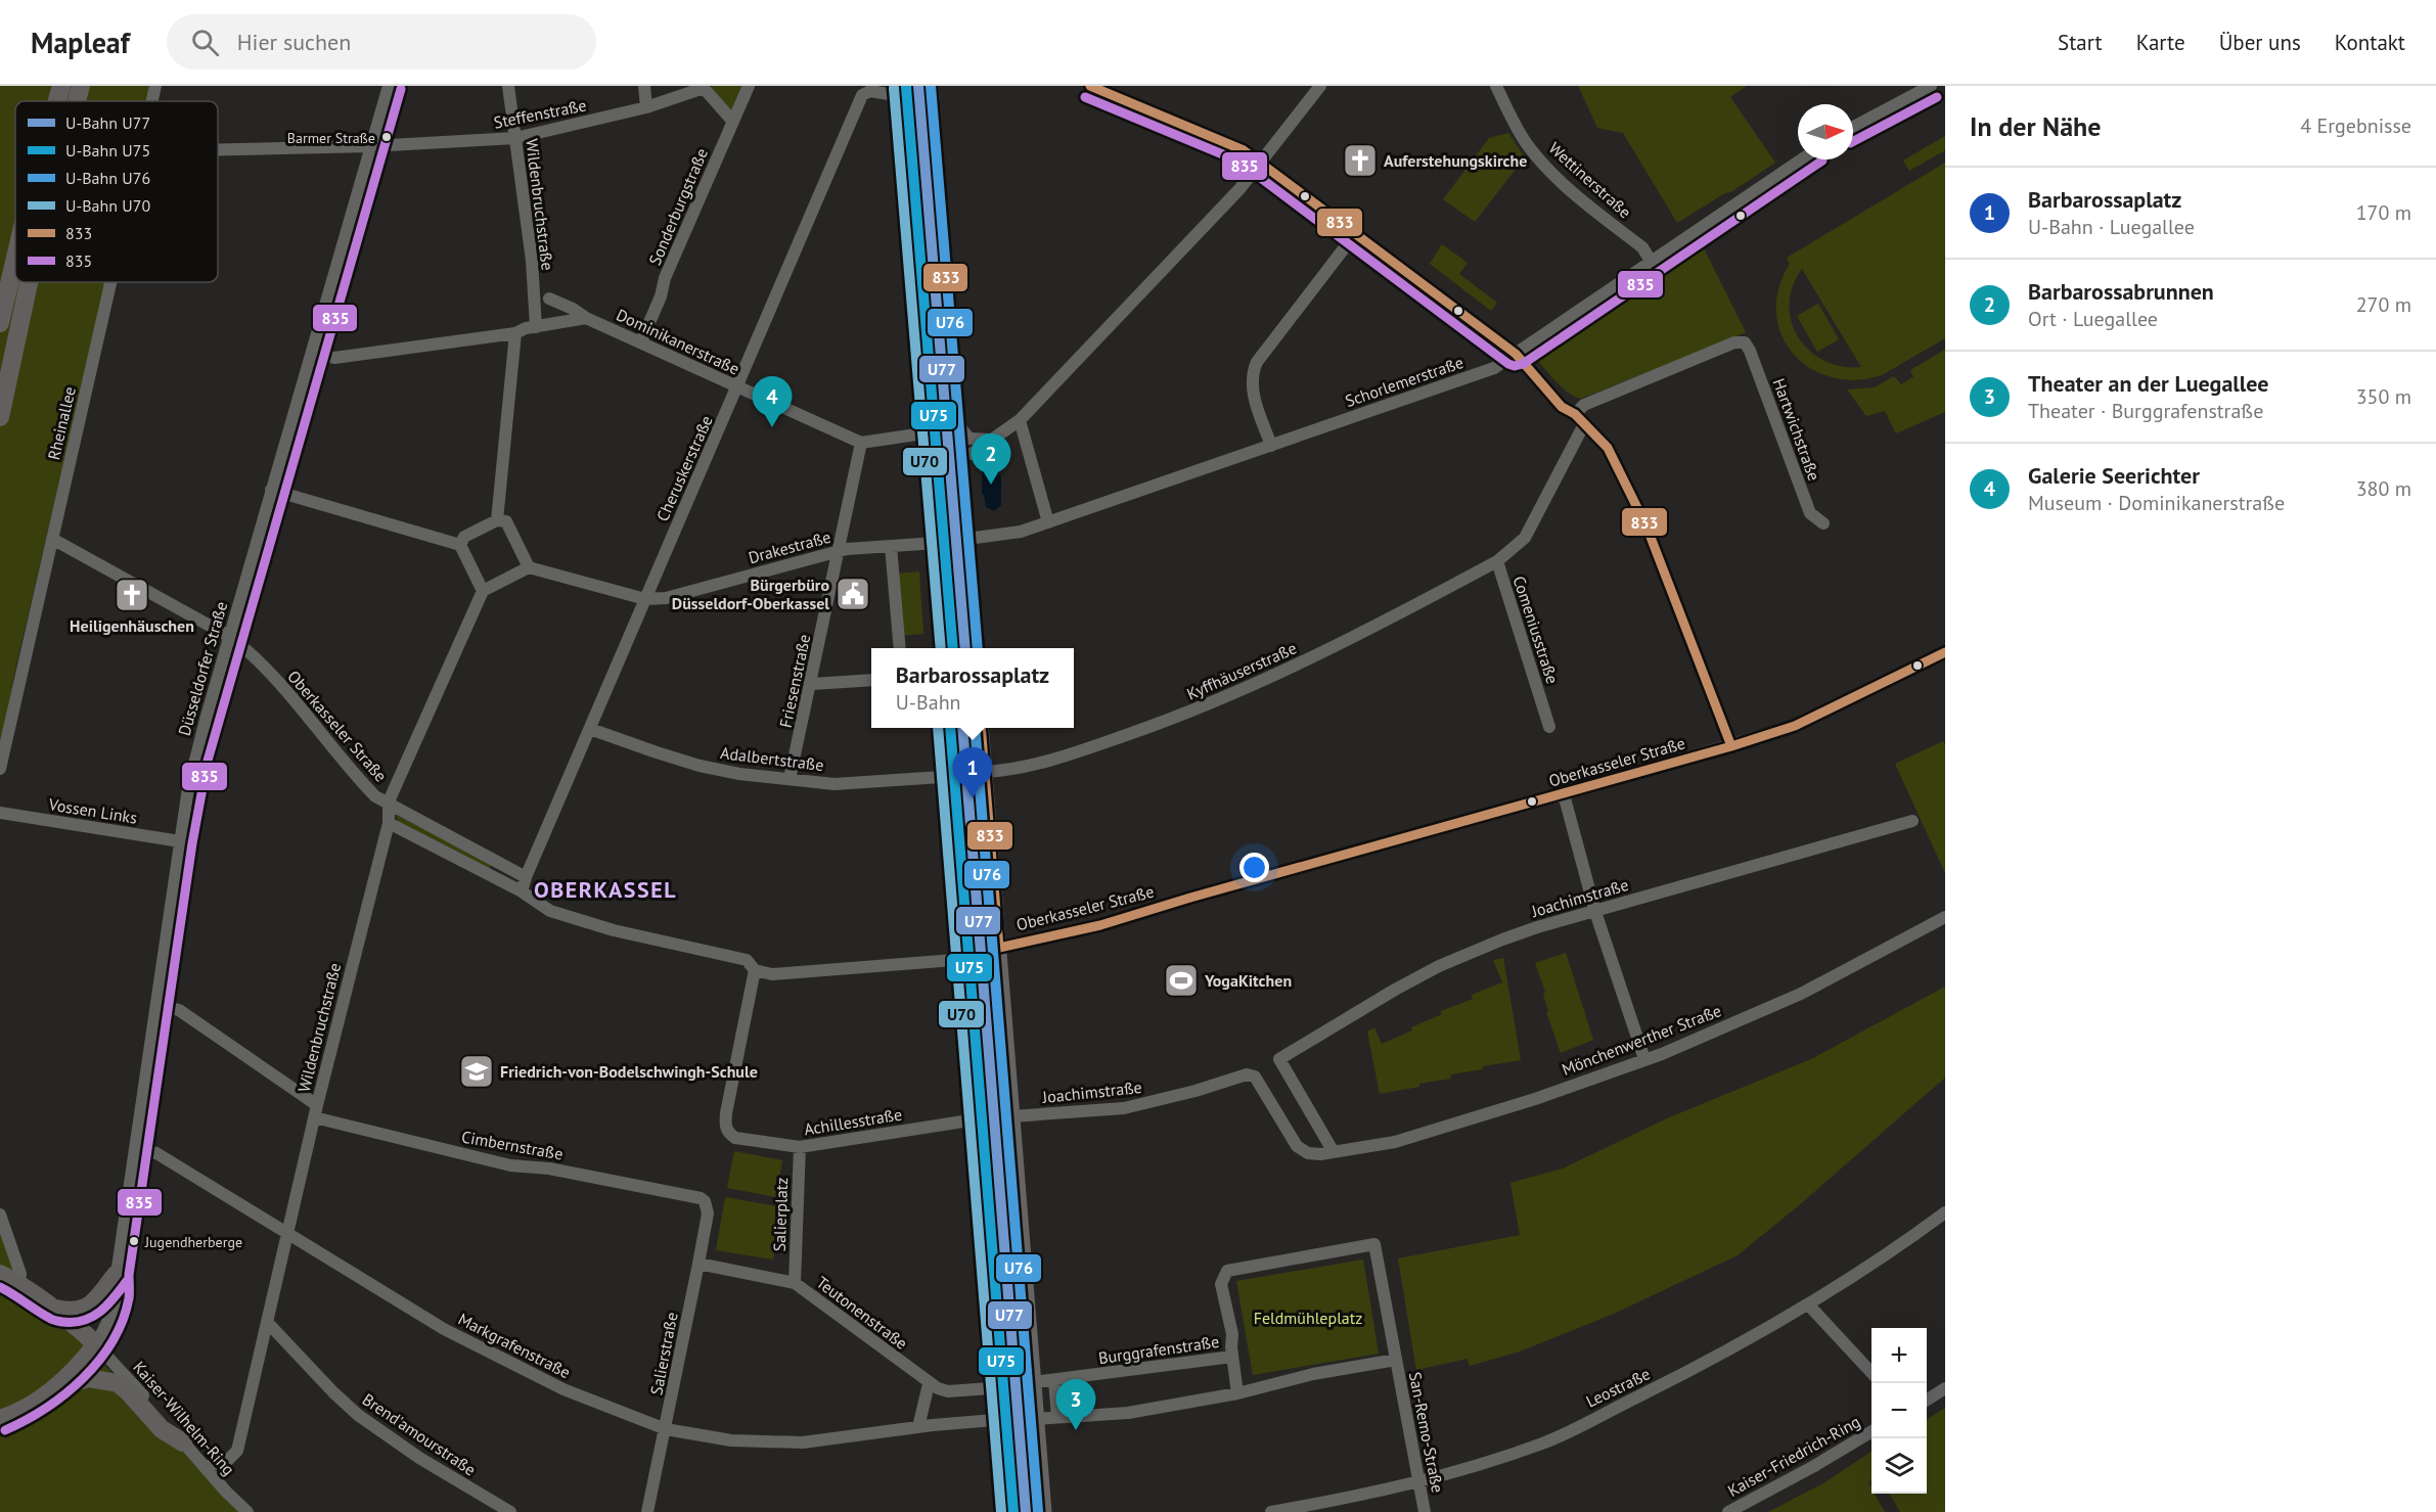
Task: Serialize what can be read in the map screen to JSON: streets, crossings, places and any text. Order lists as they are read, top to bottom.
{
  "streets": {
    "street": [
      "Steffenstraße",
      "Wettinerstraße",
      "Wildenbruchstraße",
      "Sonderburgstraße",
      "Dominikanerstraße",
      "Schorlemerstraße",
      "Rheinallee",
      "Hartwichstraße",
      "Cheruskerstraße",
      "Drakestraße",
      "Comeniusstraße",
      "Düsseldorfer Straße",
      "Kyffhäuserstraße",
      "Friesenstraße",
      "Oberkasseler Straße",
      "Adalbertstraße",
      "Vossen Links",
      "Joachimstraße",
      "Mönchenwerther Straße",
      "Achillesstraße",
      "Cimbernstraße",
      "Salierplatz",
      "Teutonenstraße",
      "Markgrafenstraße",
      "Burggrafenstraße",
      "Salierstraße",
      "Leostraße",
      "Kaiser-Wilhelm-Ring",
      "San-Remo-Straße",
      "Brend'amourstraße",
      "Kaiser-Friedrich-Ring"
    ]
  },
  "crossings": [
    ["Steffenstraße", "Wildenbruchstraße"],
    ["Steffenstraße", "Sonderburgstraße"],
    ["Steffenstraße", "Düsseldorfer Straße"],
    ["Wettinerstraße", "Schorlemerstraße"],
    ["Wildenbruchstraße", "Oberkasseler Straße"],
    ["Wildenbruchstraße", "Cimbernstraße"],
    ["Wildenbruchstraße", "Markgrafenstraße"],
    ["Wildenbruchstraße", "Kaiser-Wilhelm-Ring"],
    ["Wildenbruchstraße", "Brend'amourstraße"],
    ["Sonderburgstraße", "Dominikanerstraße"],
    ["Dominikanerstraße", "Cheruskerstraße"],
    ["Dominikanerstraße", "Friesenstraße"],
    ["Schorlemerstraße", "Drakestraße"],
    ["Rheinallee", "Oberkasseler Straße"],
    ["Cheruskerstraße", "Drakestraße"],
    ["Cheruskerstraße", "Oberkasseler Straße"],
    ["Cheruskerstraße", "Adalbertstraße"],
    ["Drakestraße", "Friesenstraße"],
    ["Comeniusstraße", "Kyffhäuserstraße"],
    ["Düsseldorfer Straße", "Oberkasseler Straße"],
    ["Düsseldorfer Straße", "Vossen Links"],
    ["Düsseldorfer Straße", "Cimbernstraße"],
    ["Düsseldorfer Straße", "Markgrafenstraße"],
    ["Düsseldorfer Straße", "Kaiser-Wilhelm-Ring"],
    ["Friesenstraße", "Adalbertstraße"],
    ["Oberkasseler Straße", "Achillesstraße"],
    ["Joachimstraße", "Mönchenwerther Straße"],
    ["Achillesstraße", "Salierplatz"],
    ["Cimbernstraße", "Salierstraße"],
    ["Salierplatz", "Teutonenstraße"],
    ["Teutonenstraße", "Salierstraße"],
    ["Markgrafenstraße", "Salierstraße"],
    ["Leostraße", "San-Remo-Straße"]
  ],
  "districts": ["OBERKASSEL"],
  "parks": ["Feldmühleplatz"],
  "places": {
    "other": ["Barmer Straße", "Jugendherberge"],
    "church": ["Auferstehungskirche", "Heiligenhäuschen"],
    "public building": ["Bürgerbüro Düsseldorf-Oberkassel"],
    "sports": ["YogaKitchen"],
    "school or university": ["Friedrich-von-Bodelschwingh-Schule"]
  },
  "lines": [
    "metro line U77",
    "metro line U76",
    "transit line 833",
    "metro line U75",
    "metro line U70",
    "transit line 835"
  ],
  "legend": [
    "U-Bahn U77",
    "U-Bahn U75",
    "U-Bahn U76",
    "U-Bahn U70",
    "833",
    "835"
  ],
  "north": "right",
  "page": {
    "header": "Mapleaf",
    "search": "Hier suchen",
    "nav": [
      "Start",
      "Karte",
      "Über uns",
      "Kontakt"
    ],
    "heading": ["In der Nähe", "4 Ergebnisse"],
    "list": [
      {
        "mark": "1",
        "name": "Barbarossaplatz",
        "note": "U-Bahn · Luegallee",
        "value": "170 m"
      },
      {
        "mark": "2",
        "name": "Barbarossabrunnen",
        "note": "Ort · Luegallee",
        "value": "270 m"
      },
      {
        "mark": "3",
        "name": "Theater an der Luegallee",
        "note": "Theater · Burggrafenstraße",
        "value": "350 m"
      },
      {
        "mark": "4",
        "name": "Galerie Seerichter",
        "note": "Museum · Dominikanerstraße",
        "value": "380 m"
      }
    ],
    "pins": [
      "4",
      "2",
      "1",
      "3"
    ],
    "popup": ["Barbarossaplatz", "U-Bahn"],
    "map_buttons": ["+", "−"]
  }
}
